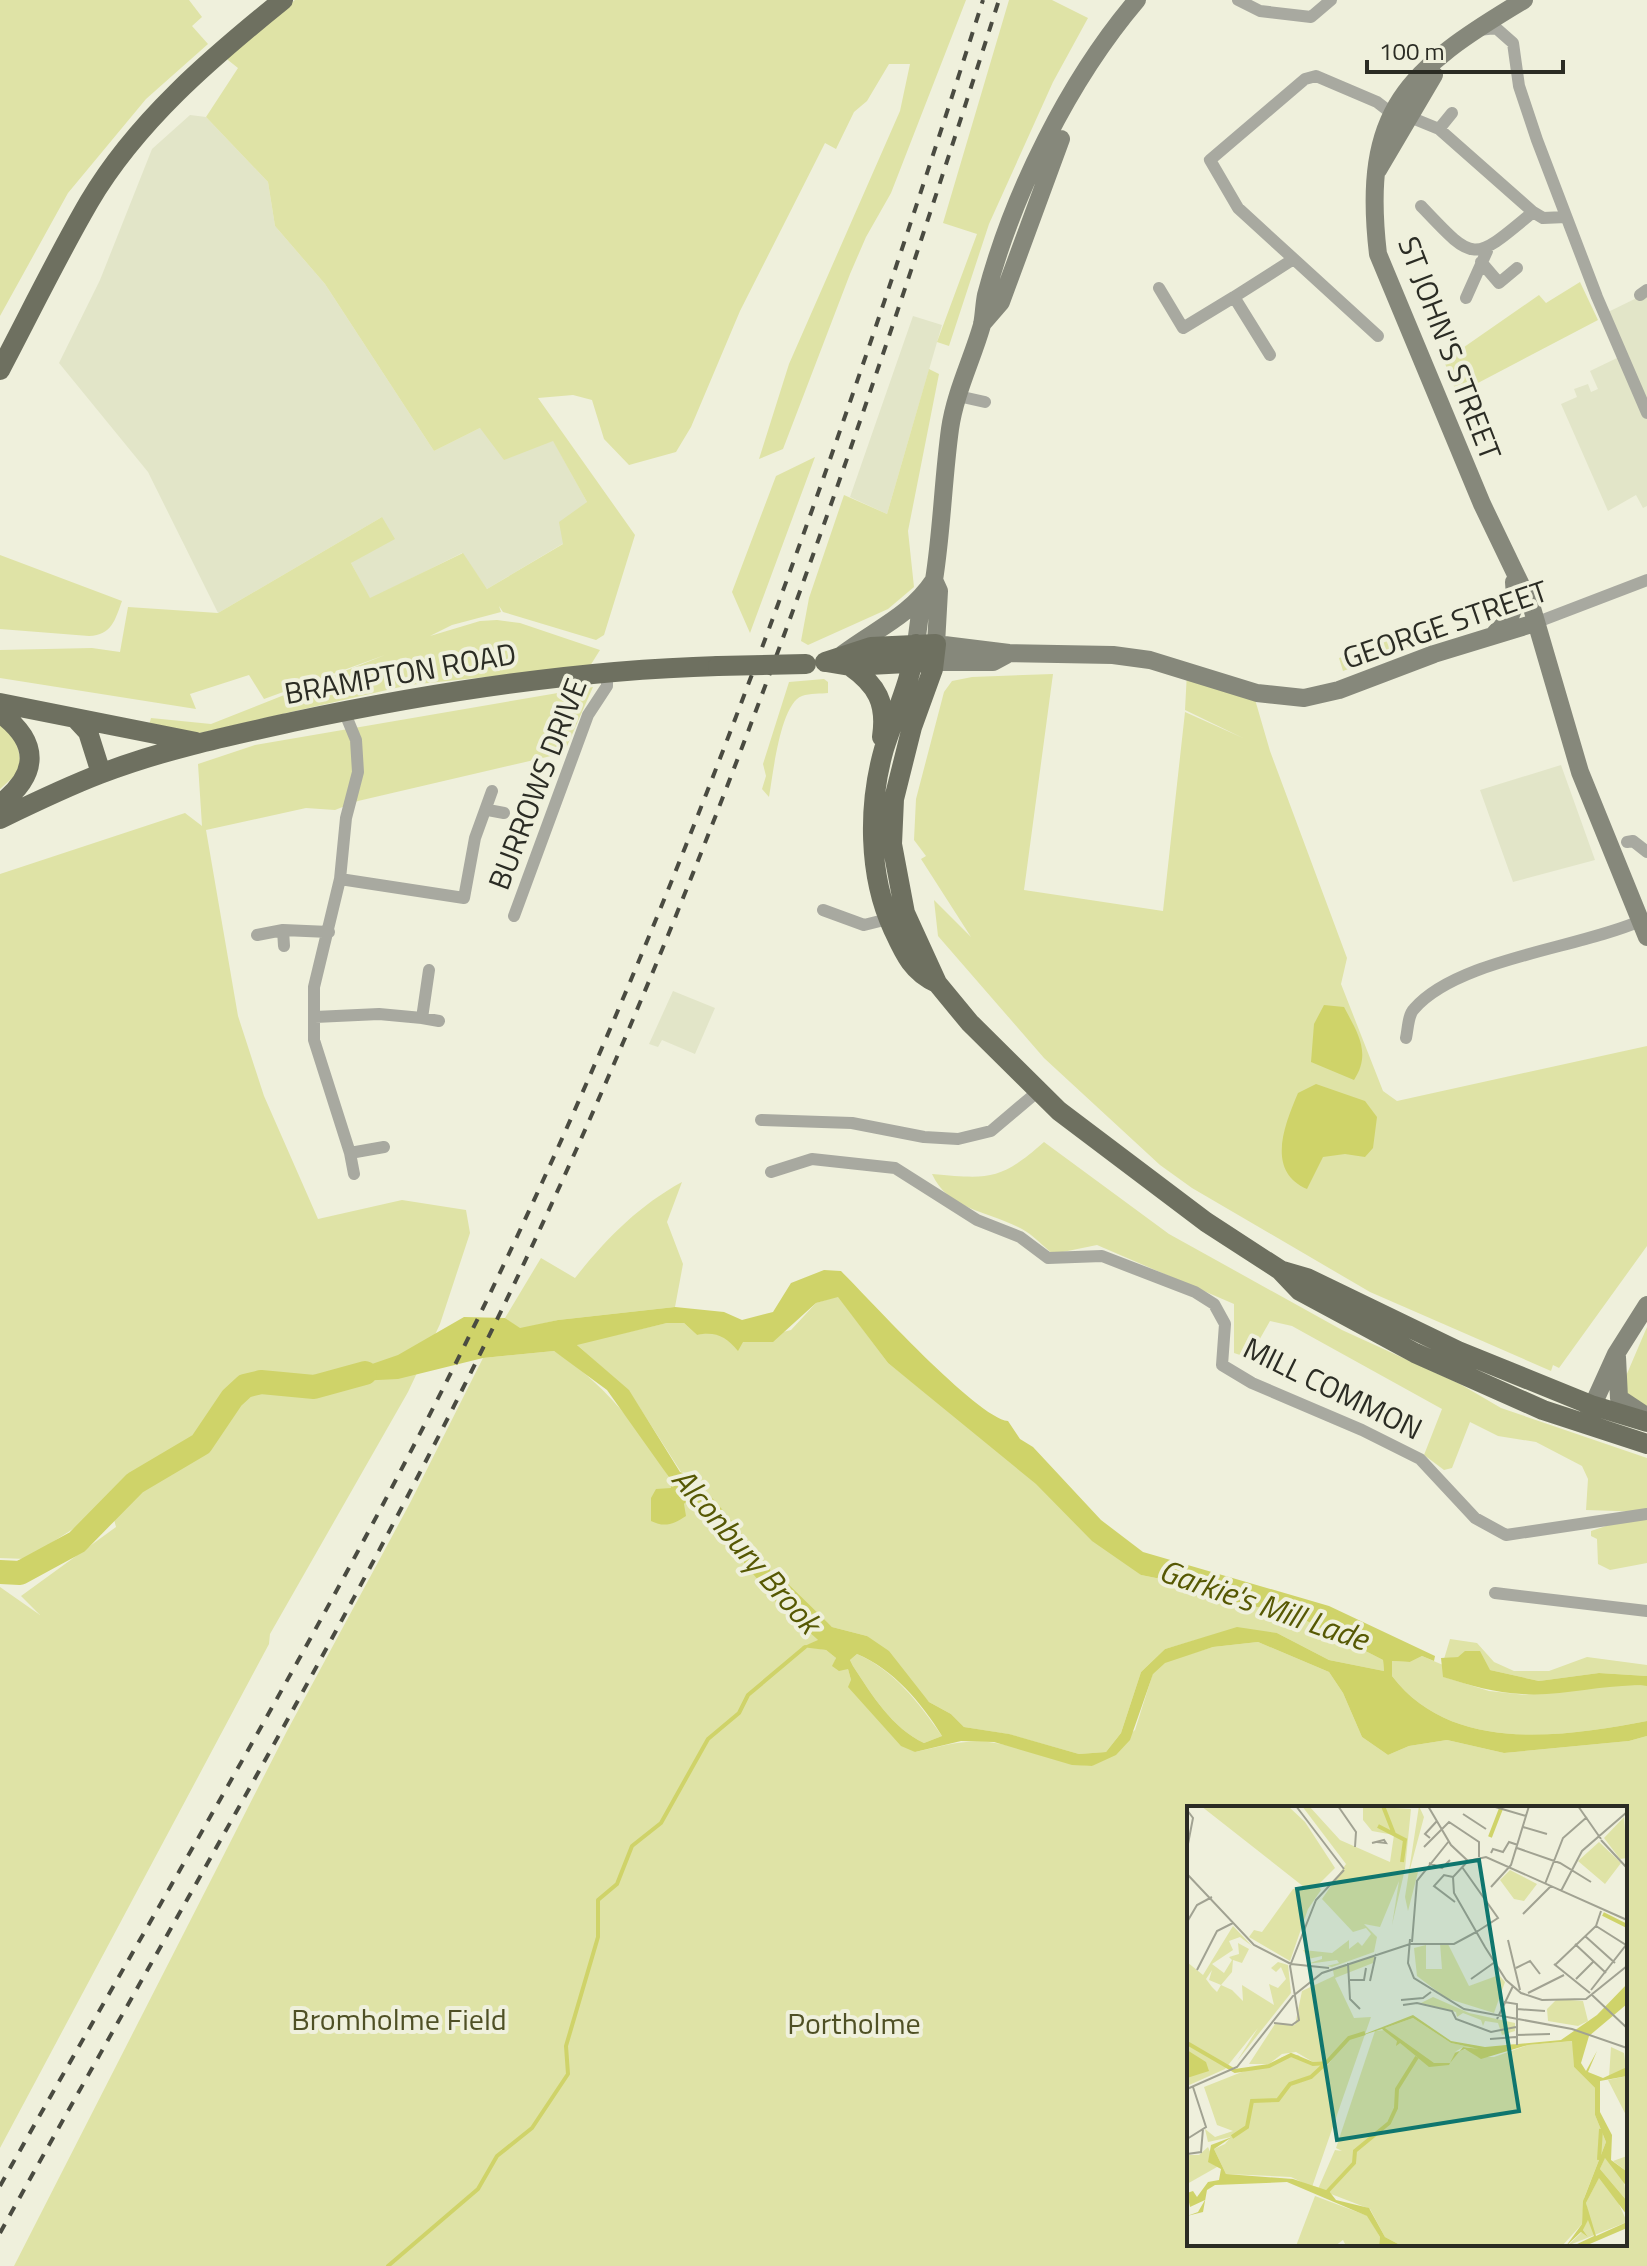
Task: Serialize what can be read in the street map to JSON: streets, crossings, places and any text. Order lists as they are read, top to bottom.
{
  "streets": {
    "main road": ["ST JOHN'S STREET", "GEORGE STREET", "BRAMPTON ROAD"],
    "street": ["BURROWS DRIVE", "MILL COMMON"]
  },
  "crossings": [
    ["ST JOHN'S STREET", "GEORGE STREET"],
    ["GEORGE STREET", "BRAMPTON ROAD"],
    ["BRAMPTON ROAD", "BURROWS DRIVE"]
  ],
  "water": ["Alconbury Brook", "Garkie's Mill Lade"],
  "parks": ["Bromholme Field", "Portholme"],
  "scale_bar": "100 m"
}
